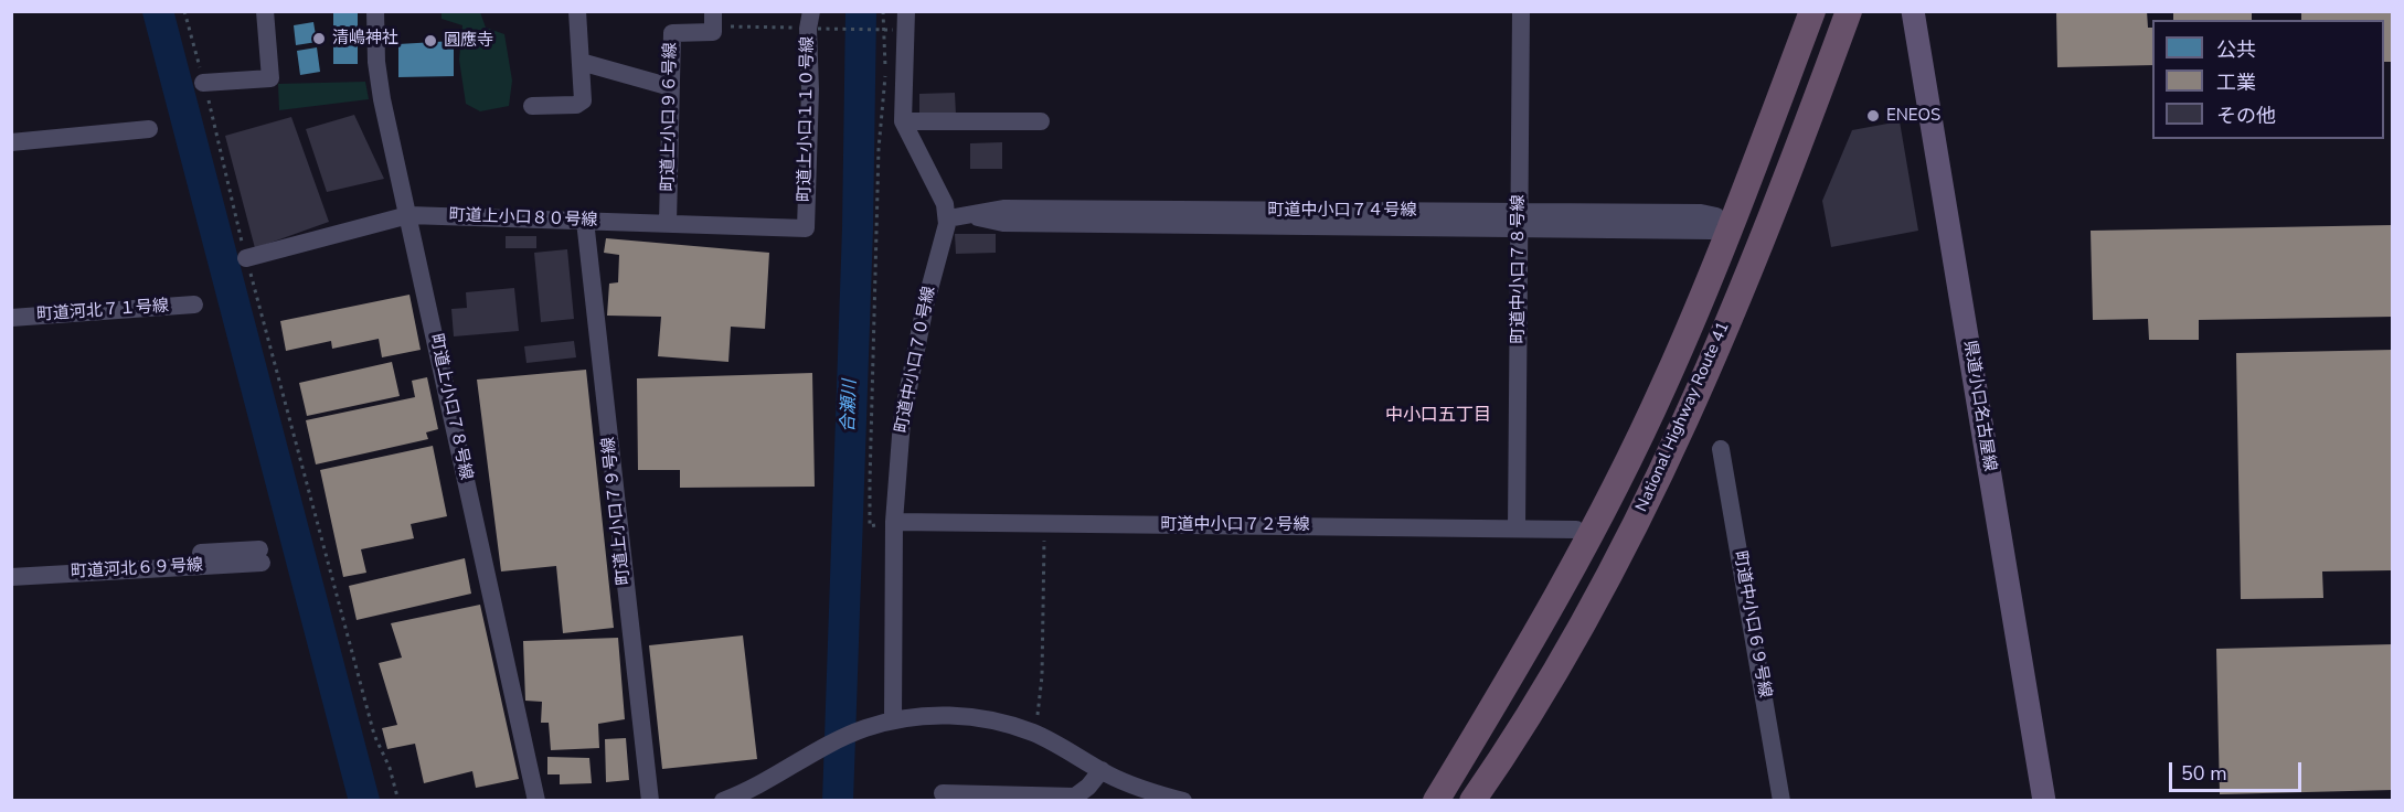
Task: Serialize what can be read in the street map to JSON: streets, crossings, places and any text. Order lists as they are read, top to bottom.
{
  "streets": {
    "highway": ["National Highway Route 41"],
    "main road": ["県道小口名古屋線"],
    "street": [
      "町道上小口９６号線",
      "町道上小口１１０号線",
      "町道中小口７４号線",
      "町道上小口８０号線",
      "町道中小口７８号線",
      "町道河北７１号線",
      "町道中小口７０号線",
      "町道上小口７８号線",
      "町道上小口７９号線",
      "町道中小口７２号線",
      "町道河北６９号線",
      "町道中小口６９号線"
    ]
  },
  "crossings": [
    ["町道上小口９６号線", "町道上小口８０号線"],
    ["町道上小口１１０号線", "町道上小口８０号線"],
    ["町道中小口７４号線", "町道中小口７８号線"],
    ["町道中小口７４号線", "町道中小口７０号線"],
    ["町道上小口８０号線", "町道上小口７８号線"],
    ["町道上小口８０号線", "町道上小口７９号線"],
    ["町道中小口７８号線", "町道中小口７２号線"],
    ["町道中小口７０号線", "町道中小口７２号線"]
  ],
  "districts": ["中小口五丁目"],
  "water": ["合瀬川"],
  "places": ["清嶋神社", "圓應寺", "ENEOS"],
  "legend": ["公共", "工業", "その他"],
  "scale_bar": "50 m"
}
